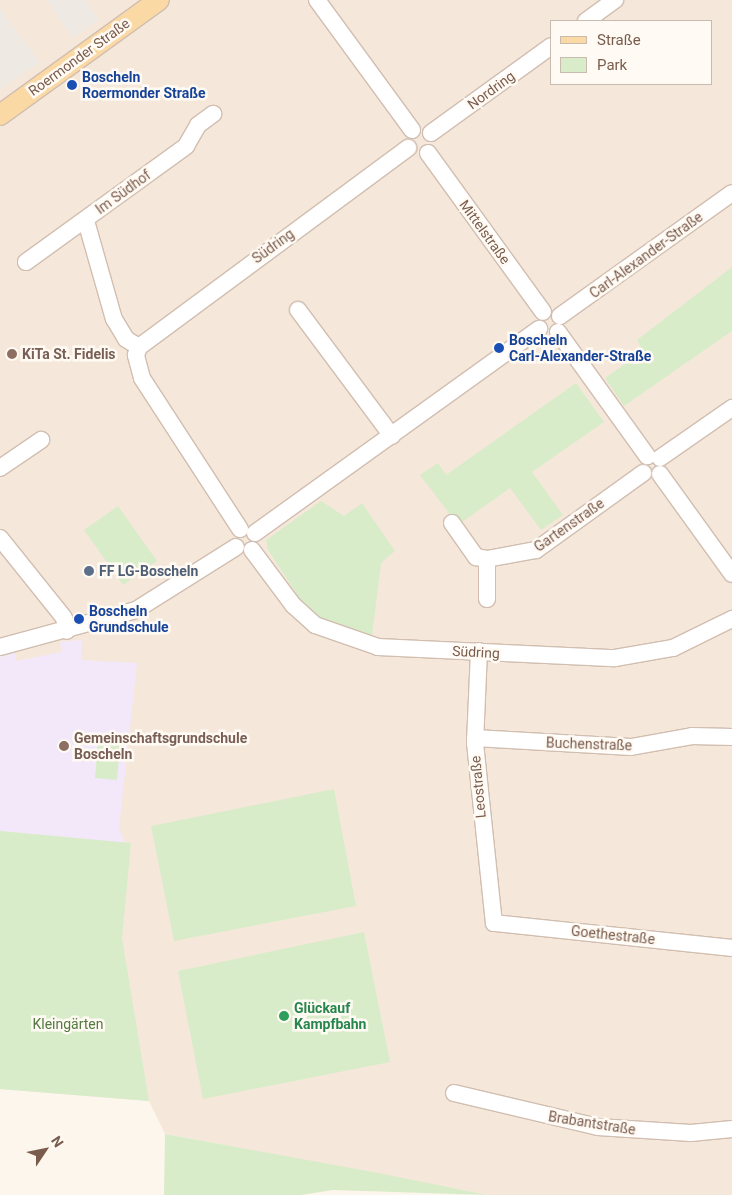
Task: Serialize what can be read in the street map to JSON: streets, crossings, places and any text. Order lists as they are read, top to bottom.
{
  "streets": {
    "main road": ["Roermonder Straße"],
    "street": [
      "Nordring",
      "Im Südhof",
      "Mittelstraße",
      "Südring",
      "Carl-Alexander-Straße",
      "Gartenstraße",
      "Buchenstraße",
      "Leostraße",
      "Goethestraße",
      "Brabantstraße"
    ]
  },
  "crossings": [
    ["Nordring", "Mittelstraße"],
    ["Nordring", "Südring"],
    ["Mittelstraße", "Südring"],
    ["Südring", "Leostraße"],
    ["Buchenstraße", "Leostraße"],
    ["Leostraße", "Goethestraße"]
  ],
  "parks": ["Kleingärten"],
  "places": [
    "Boscheln Roermonder Straße",
    "Boscheln Carl-Alexander-Straße",
    "KiTa St. Fidelis",
    "FF LG-Boscheln",
    "Boscheln Grundschule",
    "Gemeinschaftsgrundschule Boscheln",
    "Glückauf Kampfbahn"
  ],
  "legend": ["Straße", "Park"],
  "north": "top right"
}
